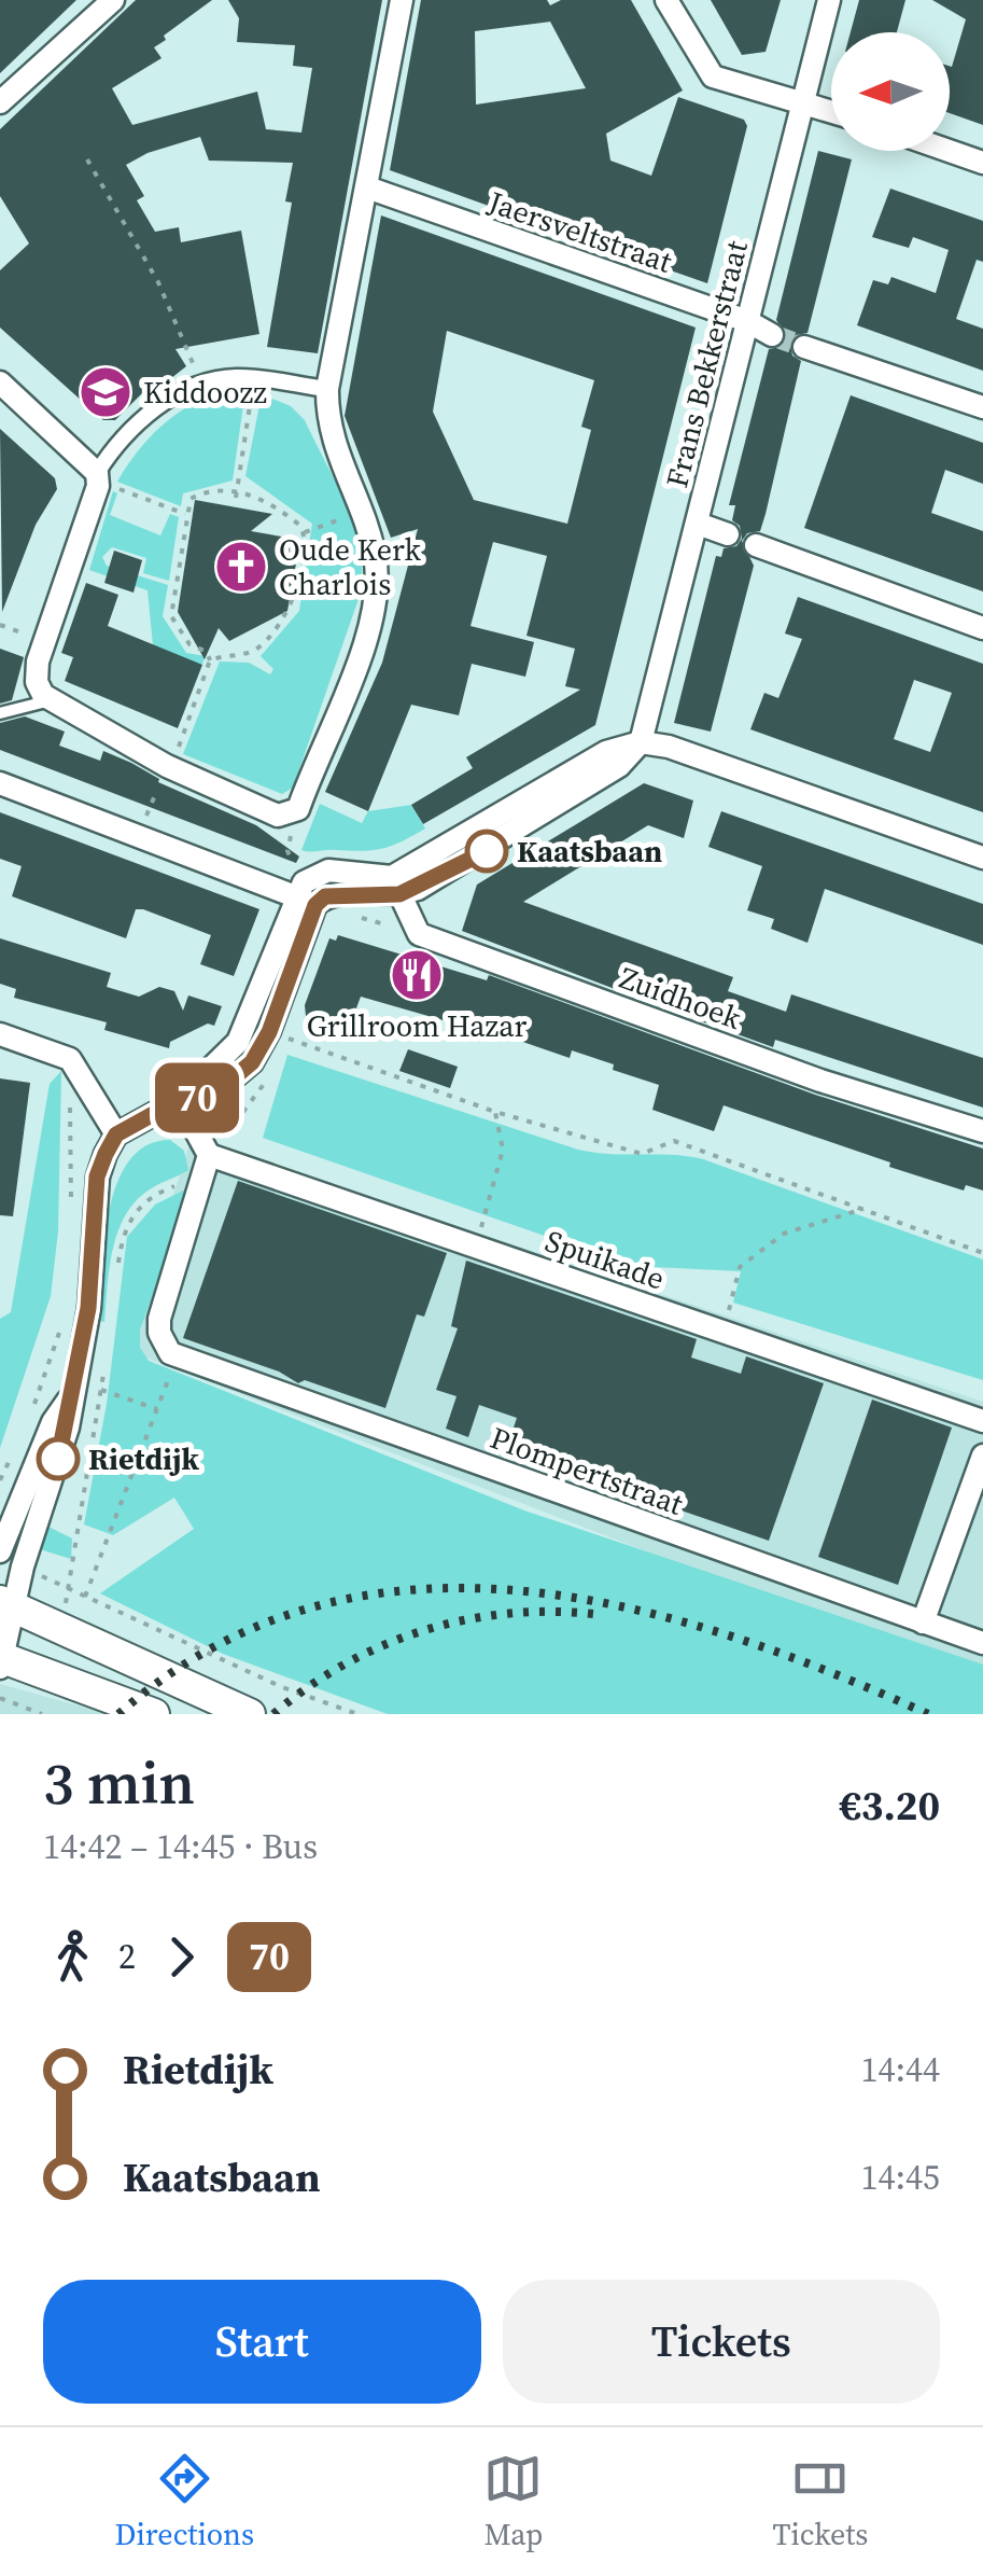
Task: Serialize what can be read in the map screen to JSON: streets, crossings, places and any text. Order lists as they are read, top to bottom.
{
  "streets": {
    "street": [
      "Jaersveltstraat",
      "Frans Bekkerstraat",
      "Zuidhoek",
      "Spuikade",
      "Plompertstraat"
    ]
  },
  "crossings": [
    ["Jaersveltstraat", "Frans Bekkerstraat"]
  ],
  "places": {
    "school or university": ["Kiddoozz"],
    "church": ["Oude Kerk Charlois"],
    "other": ["Kaatsbaan", "Rietdijk"],
    "restaurant": ["Grillroom Hazar"]
  },
  "lines": ["bus line 70"],
  "north": "left",
  "page": {
    "on_map": "70",
    "heading": ["3 min", "14:42 – 14:45 · Bus", "€3.20"],
    "legs": ["2", "70"],
    "list": [
      {
        "name": "Rietdijk",
        "value": "14:44"
      },
      {
        "name": "Kaatsbaan",
        "value": "14:45"
      }
    ],
    "buttons": ["Start", "Tickets"],
    "tabs": ["Directions", "Map", "Tickets"]
  }
}
